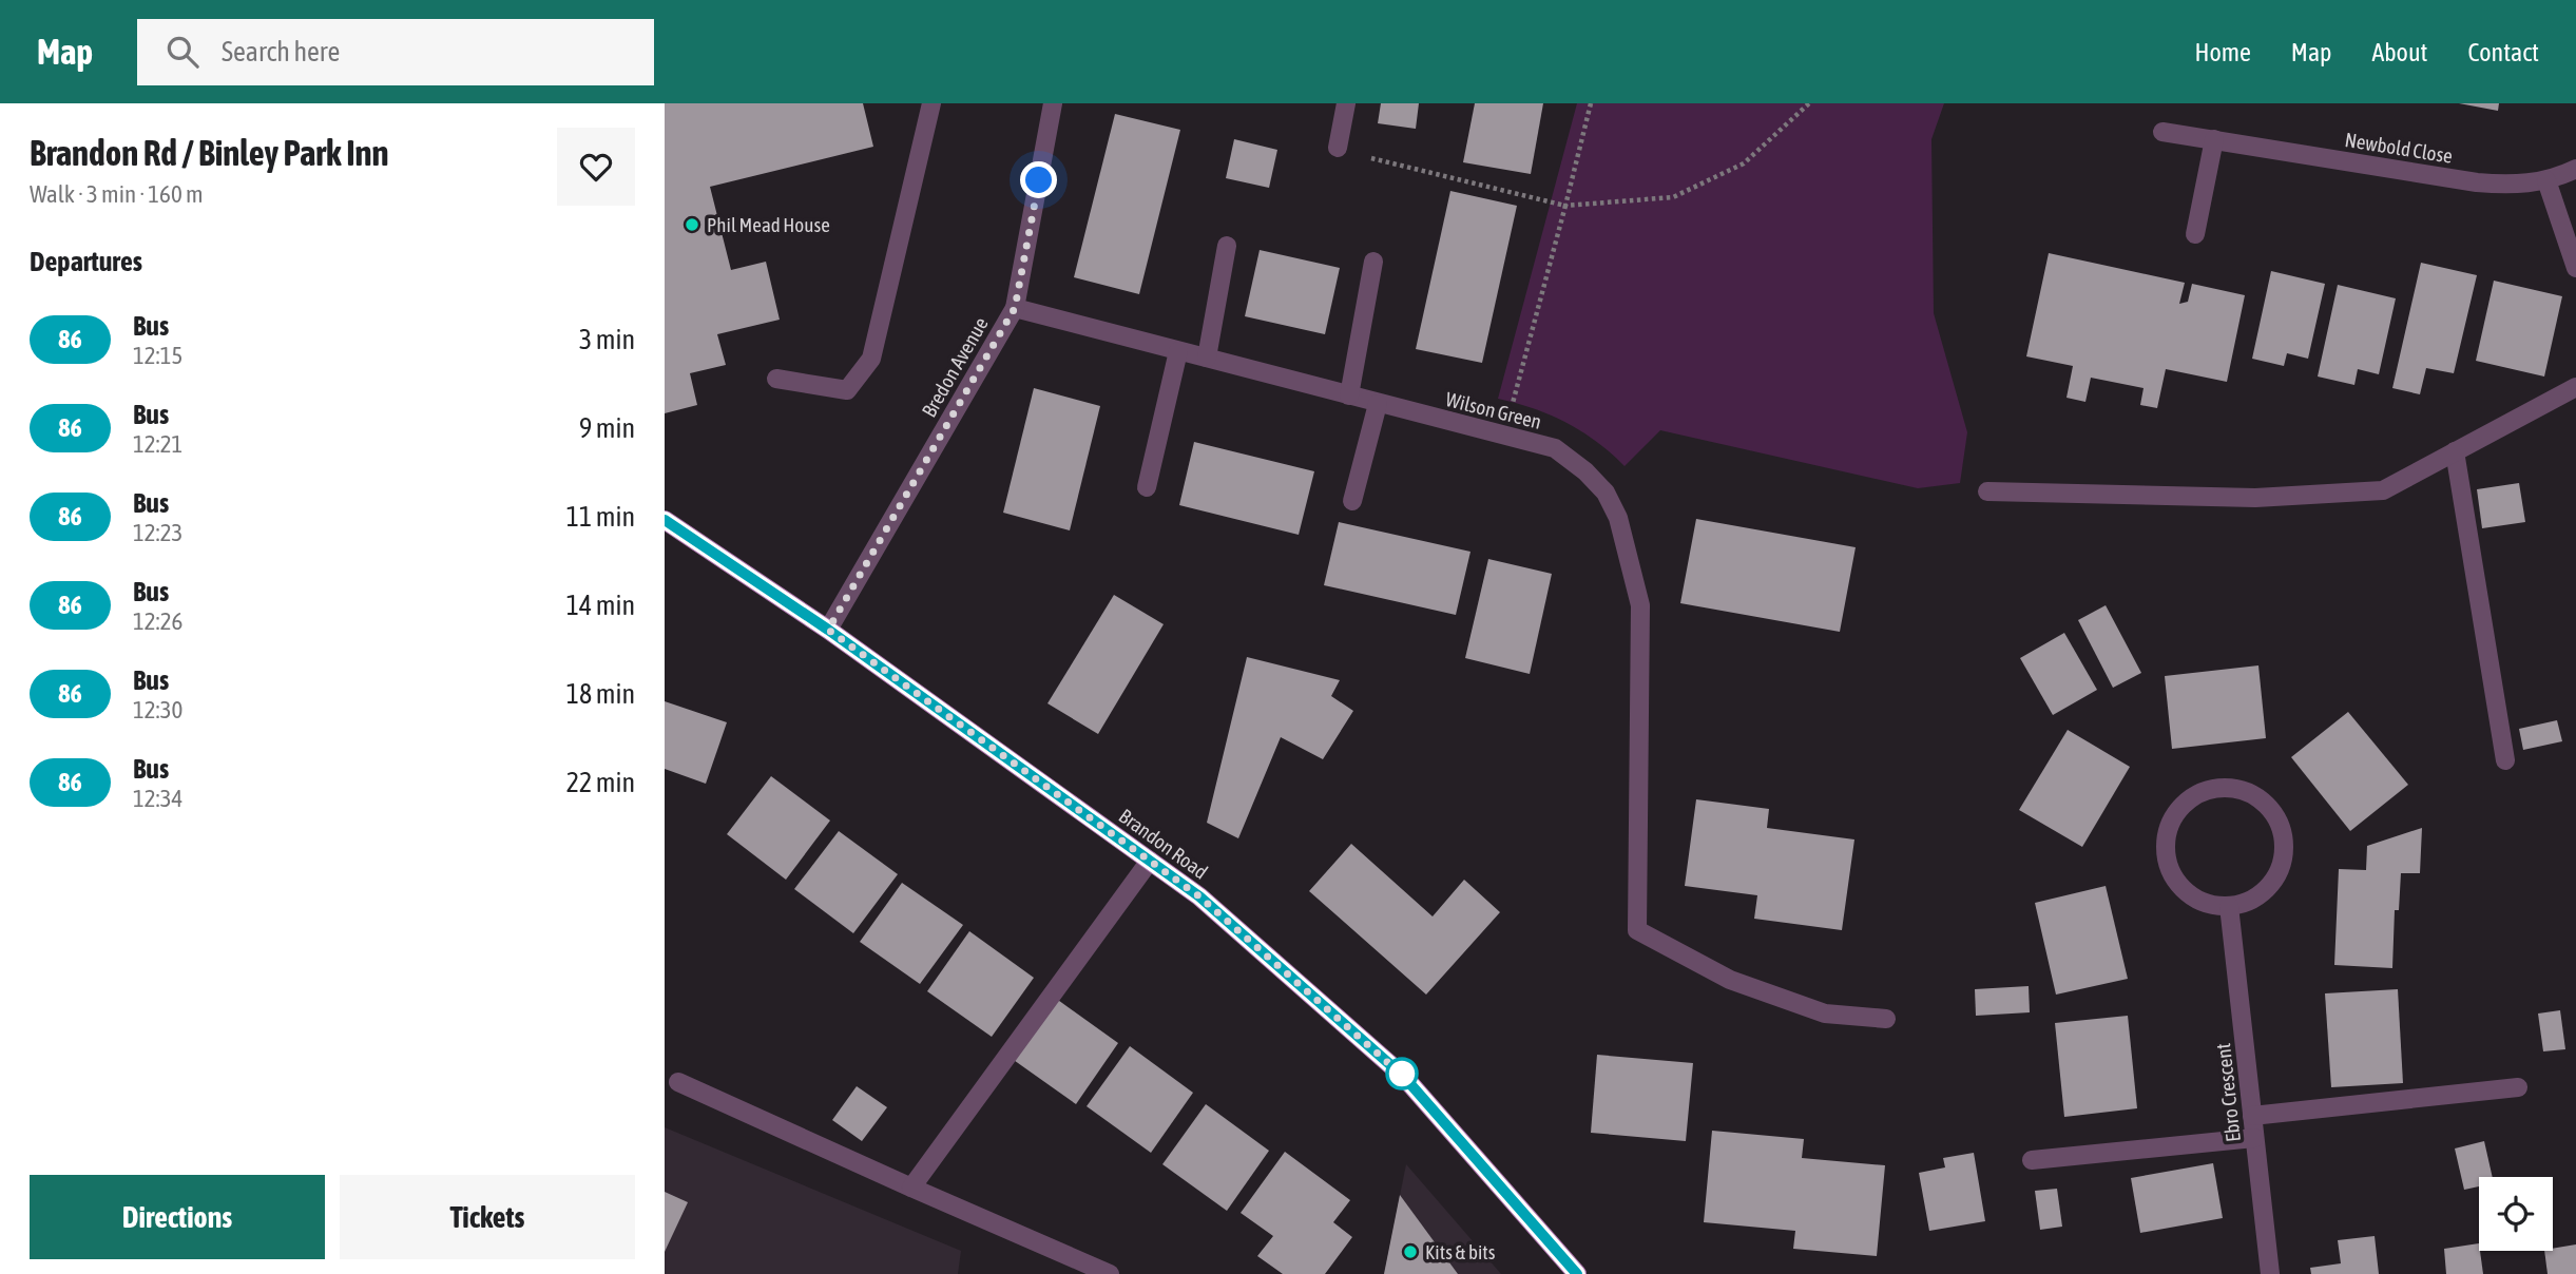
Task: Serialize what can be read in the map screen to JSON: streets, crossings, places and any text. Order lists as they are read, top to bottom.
{
  "streets": {
    "main road": ["Brandon Road"],
    "street": [
      "Newbold Close",
      "Bredon Avenue",
      "Wilson Green",
      "Ebro Crescent"
    ]
  },
  "crossings": [
    ["Bredon Avenue", "Wilson Green"],
    ["Bredon Avenue", "Brandon Road"]
  ],
  "places": ["Phil Mead House", "Kits & bits"],
  "lines": ["bus line 86"],
  "page": {
    "header": "Map",
    "search": "Search here",
    "nav": [
      "Home",
      "Map",
      "About",
      "Contact"
    ],
    "heading": [
      ["Brandon Rd / Binley Park Inn", "Walk · 3 min · 160 m"],
      "Departures"
    ],
    "list": [
      {
        "mark": "86",
        "name": "Bus",
        "note": "12:15",
        "value": "3 min"
      },
      {
        "mark": "86",
        "name": "Bus",
        "note": "12:21",
        "value": "9 min"
      },
      {
        "mark": "86",
        "name": "Bus",
        "note": "12:23",
        "value": "11 min"
      },
      {
        "mark": "86",
        "name": "Bus",
        "note": "12:26",
        "value": "14 min"
      },
      {
        "mark": "86",
        "name": "Bus",
        "note": "12:30",
        "value": "18 min"
      },
      {
        "mark": "86",
        "name": "Bus",
        "note": "12:34",
        "value": "22 min"
      }
    ],
    "buttons": ["Directions", "Tickets"]
  }
}
